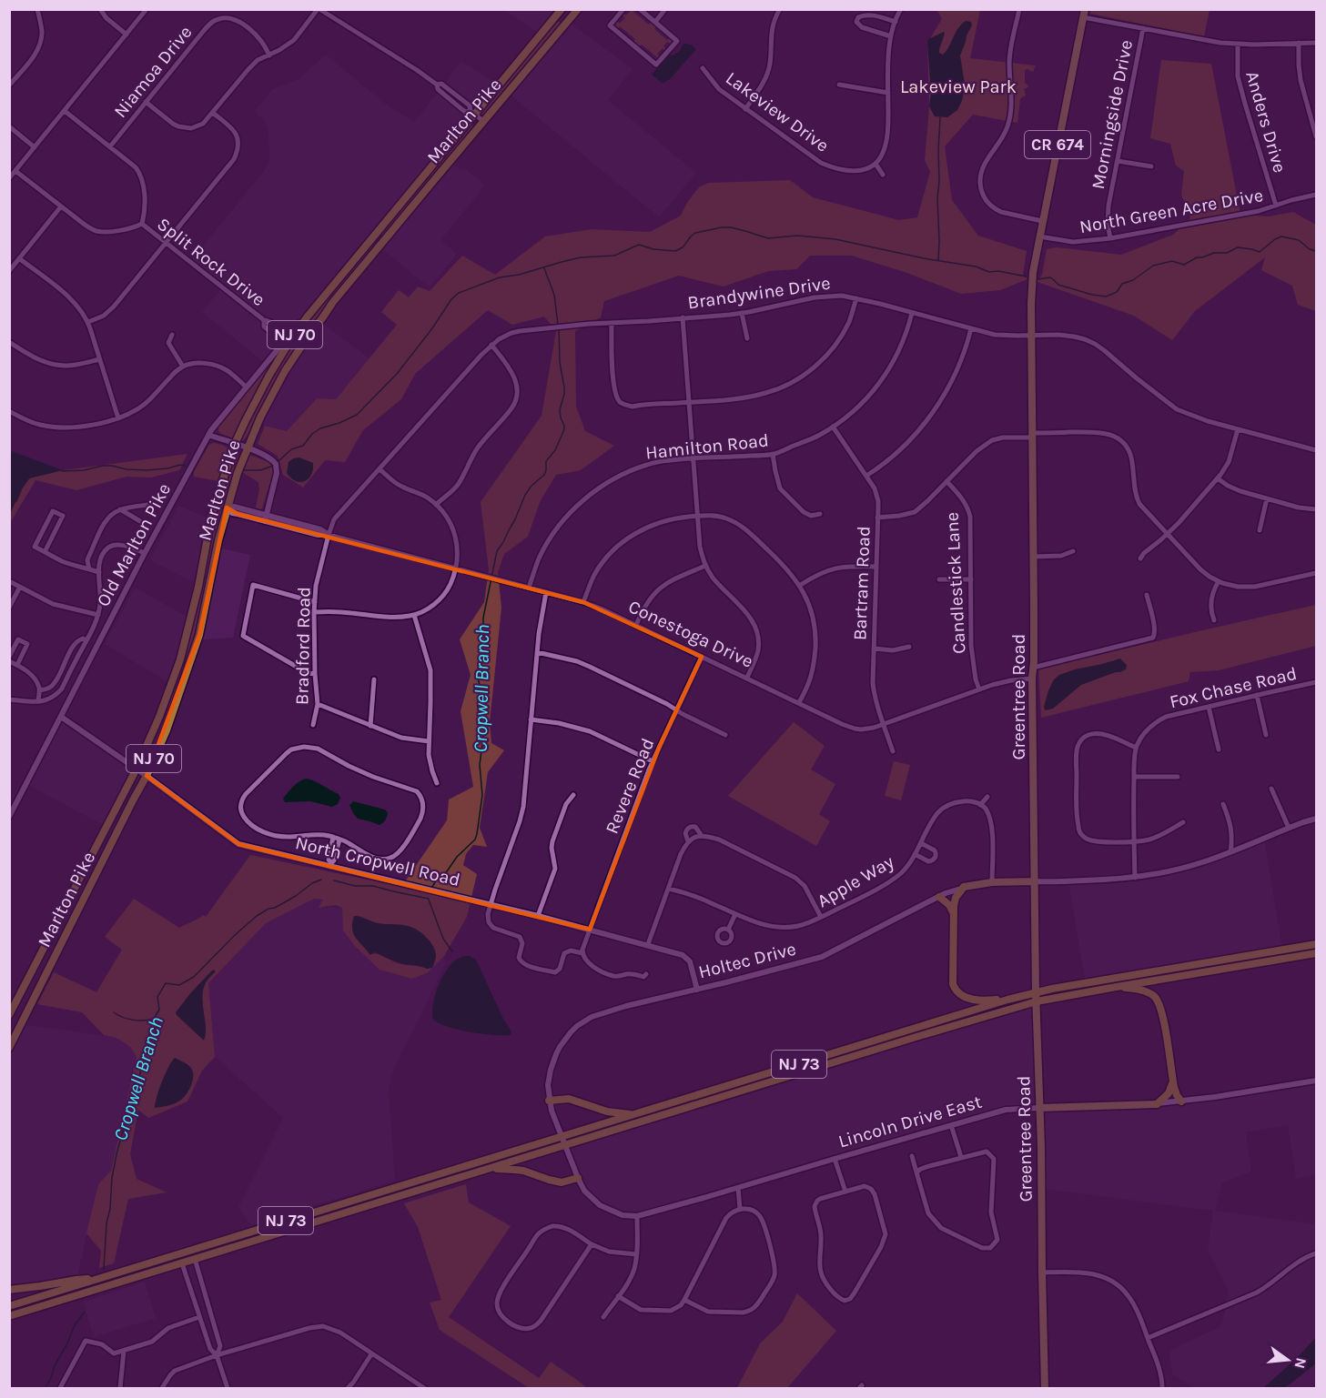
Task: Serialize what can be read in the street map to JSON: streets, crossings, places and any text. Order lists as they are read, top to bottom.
{
  "streets": {
    "highway": ["Marlton Pike", "NJ 70", "NJ 73"],
    "main road": [
      "CR 674",
      "Greentree Road",
      "Holtec Drive",
      "Lincoln Drive East"
    ],
    "street": [
      "Niamoa Drive",
      "Lakeview Drive",
      "Morningside Drive",
      "Anders Drive",
      "North Green Acre Drive",
      "Split Rock Drive",
      "Brandywine Drive",
      "Hamilton Road",
      "Old Marlton Pike",
      "Bartram Road",
      "Candlestick Lane",
      "Conestoga Drive",
      "Bradford Road",
      "Fox Chase Road",
      "Revere Road",
      "North Cropwell Road",
      "Apple Way"
    ]
  },
  "crossings": [
    ["Morningside Drive", "North Green Acre Drive"],
    ["Marlton Pike", "Old Marlton Pike"],
    ["Marlton Pike", "Conestoga Drive"],
    ["Marlton Pike", "North Cropwell Road"],
    ["Anders Drive", "North Green Acre Drive"],
    ["North Green Acre Drive", "Greentree Road"],
    ["Split Rock Drive", "Old Marlton Pike"],
    ["Brandywine Drive", "Hamilton Road"],
    ["Brandywine Drive", "Conestoga Drive"],
    ["Brandywine Drive", "Bradford Road"],
    ["Brandywine Drive", "Greentree Road"],
    ["Hamilton Road", "Bartram Road"],
    ["Hamilton Road", "Conestoga Drive"],
    ["Old Marlton Pike", "North Cropwell Road"],
    ["Bartram Road", "Conestoga Drive"],
    ["Candlestick Lane", "Conestoga Drive"],
    ["Conestoga Drive", "Bradford Road"],
    ["Conestoga Drive", "Greentree Road"],
    ["Conestoga Drive", "Revere Road"],
    ["Greentree Road", "Holtec Drive"],
    ["Greentree Road", "NJ 73"],
    ["Greentree Road", "Lincoln Drive East"],
    ["Revere Road", "North Cropwell Road"],
    ["North Cropwell Road", "Holtec Drive"],
    ["Holtec Drive", "NJ 73"],
    ["Holtec Drive", "Lincoln Drive East"],
    ["NJ 73", "Lincoln Drive East"]
  ],
  "water": ["Cropwell Branch"],
  "parks": ["Lakeview Park"],
  "north": "right"
}
